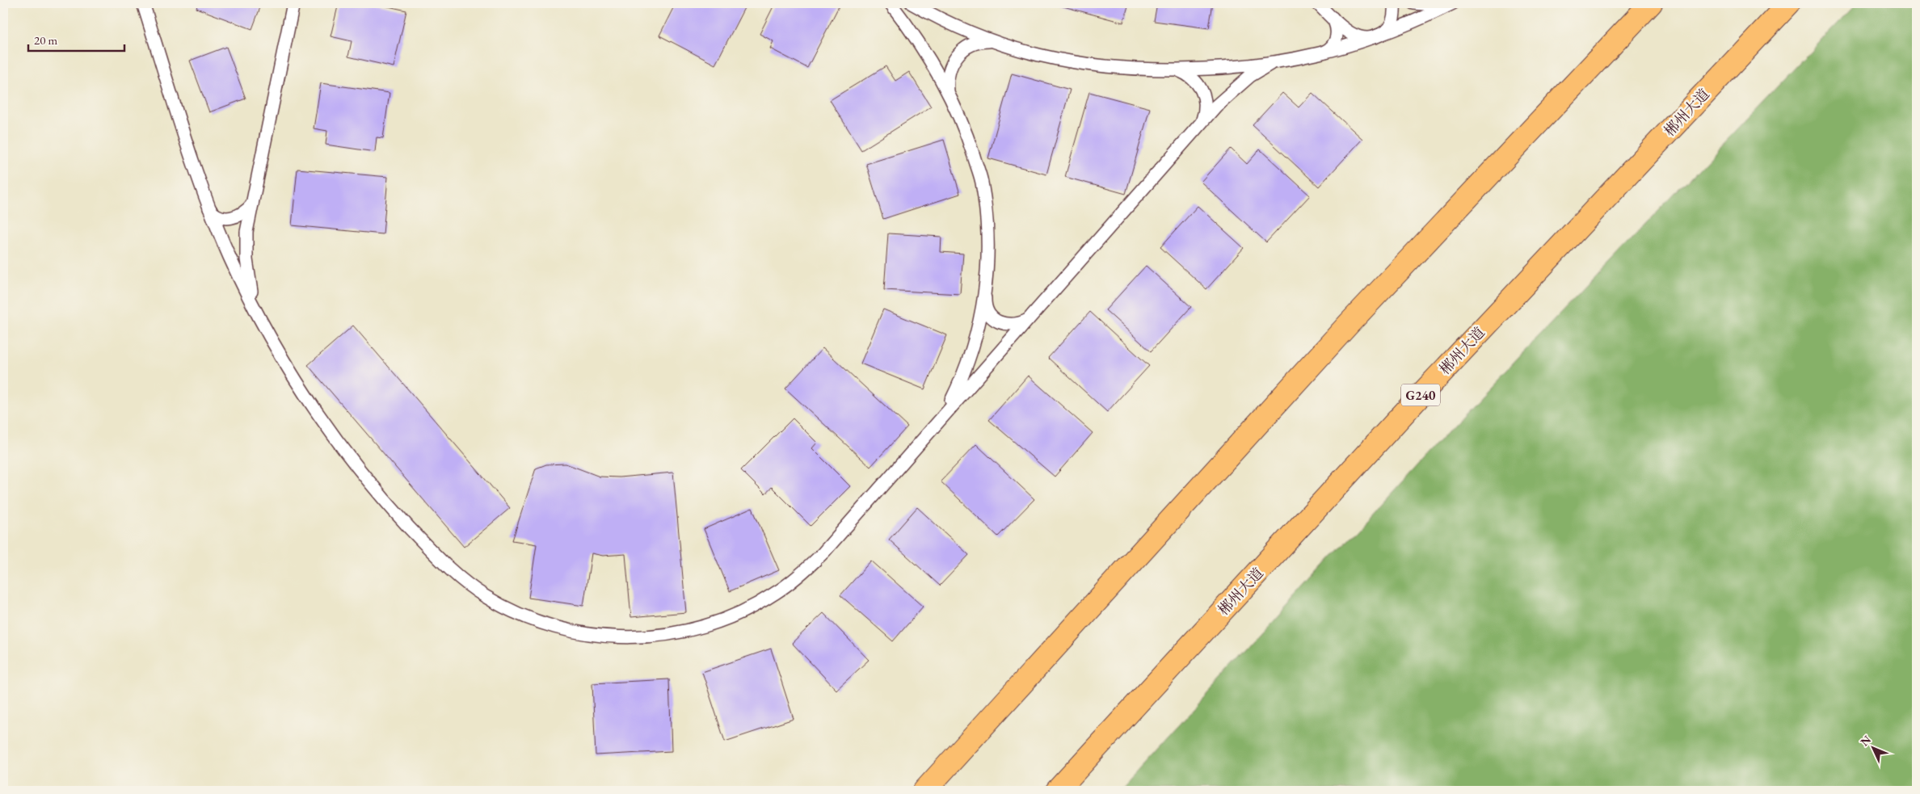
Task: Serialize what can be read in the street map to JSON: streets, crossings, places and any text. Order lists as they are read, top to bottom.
{
  "streets": {
    "highway": ["郴州大道", "G240"]
  },
  "scale_bar": "20 m",
  "north": "top left"
}
